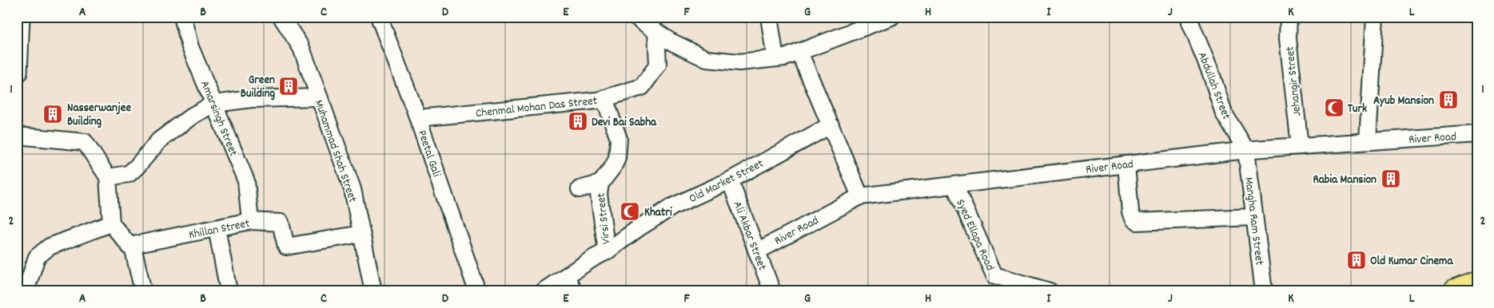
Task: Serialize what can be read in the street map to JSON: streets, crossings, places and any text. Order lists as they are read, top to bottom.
{
  "streets": {
    "street": [
      "Jehangir Street",
      "Abdullah Street",
      "Chenmal Mohan Das Street",
      "Amarsingh Street",
      "River Road",
      "Muhammad Shah Street",
      "Peetal Gali",
      "Old Market Street",
      "Virsi Street",
      "Mangha Ram Street",
      "Khillan Street",
      "Syed Ellapa Road",
      "Ali Akbar Street"
    ]
  },
  "crossings": [
    ["Jehangir Street", "River Road"],
    ["Abdullah Street", "River Road"],
    ["Abdullah Street", "Mangha Ram Street"],
    ["Chenmal Mohan Das Street", "Peetal Gali"],
    ["Chenmal Mohan Das Street", "Virsi Street"],
    ["Amarsingh Street", "Khillan Street"],
    ["River Road", "Mangha Ram Street"],
    ["River Road", "Syed Ellapa Road"],
    ["River Road", "Ali Akbar Street"],
    ["Muhammad Shah Street", "Khillan Street"],
    ["Old Market Street", "Virsi Street"],
    ["Old Market Street", "Ali Akbar Street"]
  ],
  "places": {
    "building": [
      "Green Building",
      "Ayub Mansion",
      "Nasserwanjee Building",
      "Devi Bai Sabha",
      "Rabia Mansion",
      "Old Kumar Cinema"
    ],
    "mosque": ["Turk", "Khatri"]
  },
  "grid": {
    "columns": [
      "A",
      "B",
      "C",
      "D",
      "E",
      "F",
      "G",
      "H",
      "I",
      "J",
      "K",
      "L"
    ],
    "rows": ["1", "2"]
  }
}
